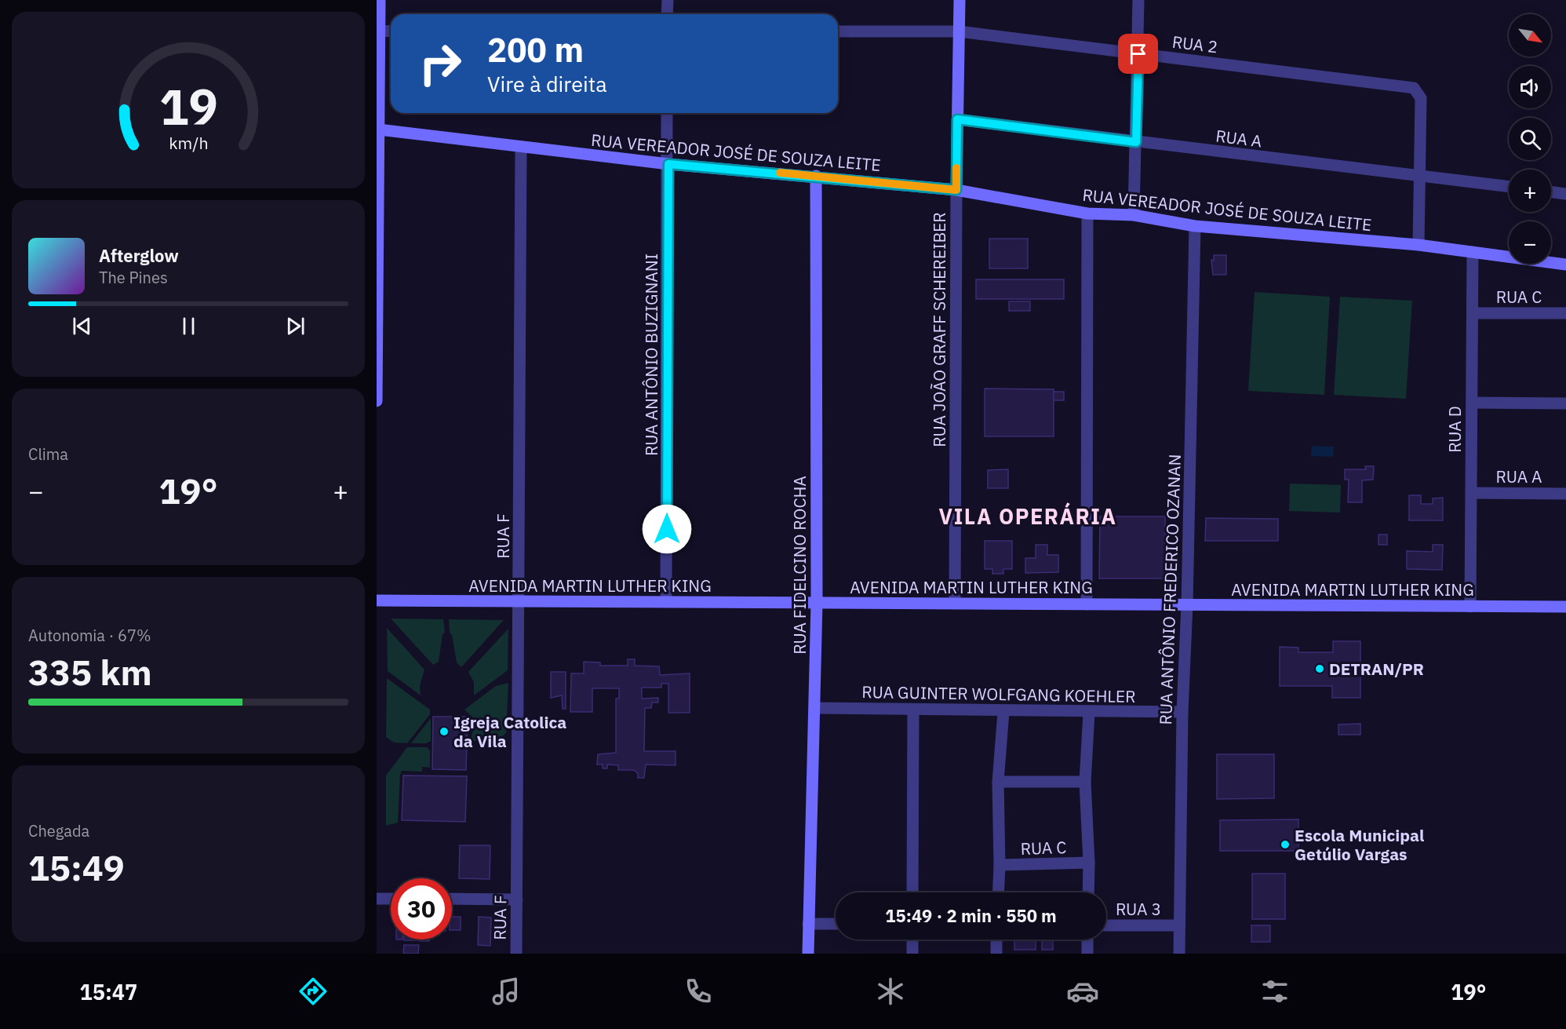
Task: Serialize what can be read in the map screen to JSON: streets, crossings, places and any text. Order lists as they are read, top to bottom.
{
  "streets": {
    "street": [
      "RUA 2",
      "RUA A",
      "RUA VEREADOR JOSÉ DE SOUZA LEITE",
      "RUA C",
      "RUA JOÃO GRAFF SCHEREIBER",
      "RUA ANTÔNIO BUZIGNANI",
      "RUA D",
      "RUA F",
      "RUA FIDELCINO ROCHA",
      "AVENIDA MARTIN LUTHER KING",
      "RUA ANTÔNIO FREDERICO OZANAN",
      "RUA GUINTER WOLFGANG KOEHLER",
      "RUA 3"
    ]
  },
  "crossings": [
    ["RUA 2", "RUA A"],
    ["RUA 2", "RUA JOÃO GRAFF SCHEREIBER"],
    ["RUA A", "RUA JOÃO GRAFF SCHEREIBER"],
    ["RUA A", "RUA D"],
    ["RUA VEREADOR JOSÉ DE SOUZA LEITE", "RUA JOÃO GRAFF SCHEREIBER"],
    ["RUA VEREADOR JOSÉ DE SOUZA LEITE", "RUA ANTÔNIO BUZIGNANI"],
    ["RUA VEREADOR JOSÉ DE SOUZA LEITE", "RUA D"],
    ["RUA VEREADOR JOSÉ DE SOUZA LEITE", "RUA F"],
    ["RUA VEREADOR JOSÉ DE SOUZA LEITE", "RUA FIDELCINO ROCHA"],
    ["RUA VEREADOR JOSÉ DE SOUZA LEITE", "RUA ANTÔNIO FREDERICO OZANAN"],
    ["RUA C", "RUA D"],
    ["RUA JOÃO GRAFF SCHEREIBER", "AVENIDA MARTIN LUTHER KING"],
    ["RUA ANTÔNIO BUZIGNANI", "AVENIDA MARTIN LUTHER KING"],
    ["RUA D", "AVENIDA MARTIN LUTHER KING"],
    ["RUA F", "AVENIDA MARTIN LUTHER KING"],
    ["RUA FIDELCINO ROCHA", "AVENIDA MARTIN LUTHER KING"],
    ["RUA FIDELCINO ROCHA", "RUA GUINTER WOLFGANG KOEHLER"],
    ["AVENIDA MARTIN LUTHER KING", "RUA ANTÔNIO FREDERICO OZANAN"],
    ["RUA ANTÔNIO FREDERICO OZANAN", "RUA GUINTER WOLFGANG KOEHLER"],
    ["RUA ANTÔNIO FREDERICO OZANAN", "RUA 3"]
  ],
  "districts": ["VILA OPERÁRIA"],
  "places": ["DETRAN/PR", "Igreja Catolica da Vila", "Escola Municipal Getúlio Vargas"],
  "north": "bottom right",
  "page": {
    "map_buttons": ["+", "−"],
    "turn": ["200 m", "Vire à direita"],
    "song": ["Afterglow", "The Pines"],
    "tile": [
      "Clima",
      ["Autonomia · 67%", "335 km"],
      ["Chegada", "15:49"]
    ],
    "heat": ["−", "19°", "+"],
    "limit": "30",
    "trip": "15:49 · 2 min · 550 m",
    "tabs": ["15:47", "19°"],
    "gauge": ["19", "km/h"]
  }
}
